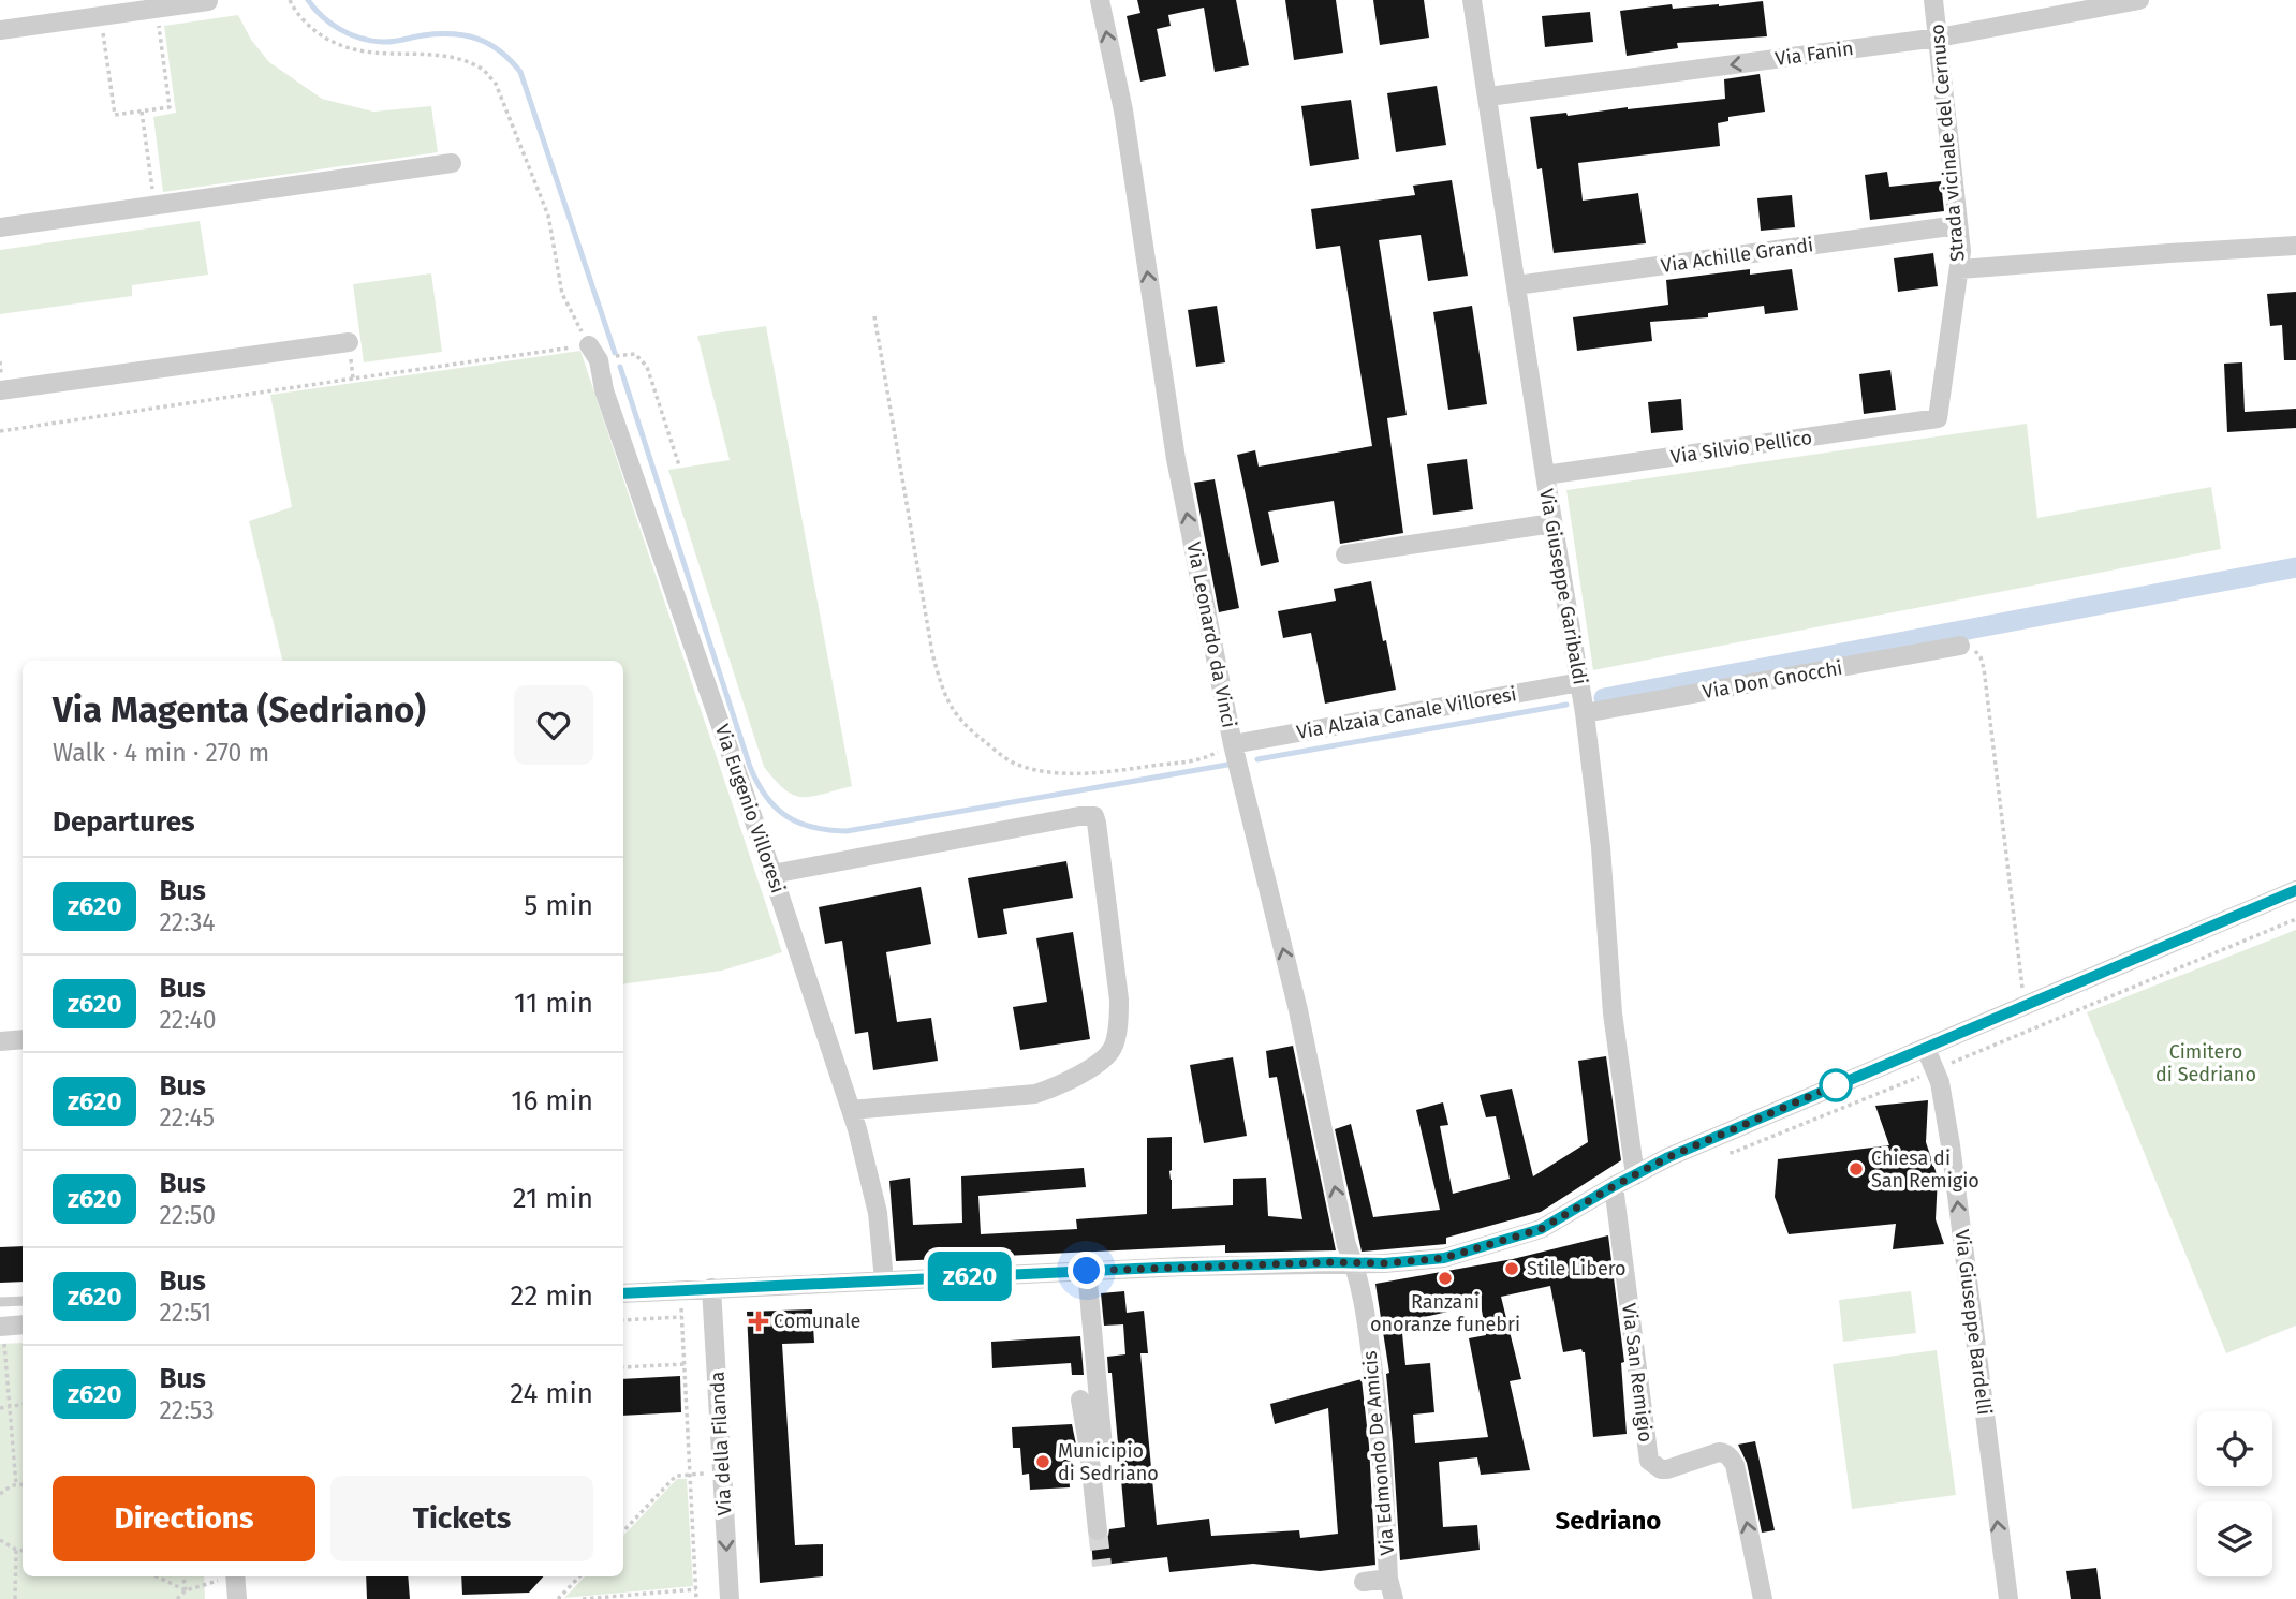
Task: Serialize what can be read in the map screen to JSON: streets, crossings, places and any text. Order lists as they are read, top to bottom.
{
  "streets": {
    "street": [
      "Via Fanin",
      "Strada vicinale del Cernuso",
      "Via Achille Grandi",
      "Via Silvio Pellico",
      "Via Giuseppe Garibaldi",
      "Via Leonardo da Vinci",
      "Via Don Gnocchi",
      "Via Alzaia Canale Villoresi",
      "Via Eugenio Villoresi",
      "Via Giuseppe Bardelli",
      "Via San Remigio",
      "Via della Filanda",
      "Via Edmondo De Amicis"
    ]
  },
  "crossings": [
    ["Via Fanin", "Strada vicinale del Cernuso"],
    ["Via Fanin", "Via Giuseppe Garibaldi"],
    ["Strada vicinale del Cernuso", "Via Achille Grandi"],
    ["Strada vicinale del Cernuso", "Via Silvio Pellico"],
    ["Via Achille Grandi", "Via Giuseppe Garibaldi"],
    ["Via Silvio Pellico", "Via Giuseppe Garibaldi"],
    ["Via Giuseppe Garibaldi", "Via Don Gnocchi"],
    ["Via Giuseppe Garibaldi", "Via Alzaia Canale Villoresi"],
    ["Via Leonardo da Vinci", "Via Alzaia Canale Villoresi"],
    ["Via Leonardo da Vinci", "Via Edmondo De Amicis"]
  ],
  "one_way": [
    "Via Fanin",
    "Via Leonardo da Vinci",
    "Via Giuseppe Bardelli",
    "Via San Remigio",
    "Via della Filanda"
  ],
  "districts": ["Sedriano"],
  "parks": ["Cimitero di Sedriano"],
  "places": {
    "other": [
      "Chiesa di San Remigio",
      "Stile Libero",
      "Ranzani onoranze funebri",
      "Municipio di Sedriano"
    ],
    "health": ["Comunale"]
  },
  "lines": ["bus line z620"],
  "page": {
    "on_map": "z620",
    "heading": [
      ["Via Magenta (Sedriano)", "Walk · 4 min · 270 m"],
      "Departures"
    ],
    "list": [
      {
        "mark": "z620",
        "name": "Bus",
        "note": "22:34",
        "value": "5 min"
      },
      {
        "mark": "z620",
        "name": "Bus",
        "note": "22:40",
        "value": "11 min"
      },
      {
        "mark": "z620",
        "name": "Bus",
        "note": "22:45",
        "value": "16 min"
      },
      {
        "mark": "z620",
        "name": "Bus",
        "note": "22:50",
        "value": "21 min"
      },
      {
        "mark": "z620",
        "name": "Bus",
        "note": "22:51",
        "value": "22 min"
      },
      {
        "mark": "z620",
        "name": "Bus",
        "note": "22:53",
        "value": "24 min"
      }
    ],
    "buttons": ["Directions", "Tickets"]
  }
}
